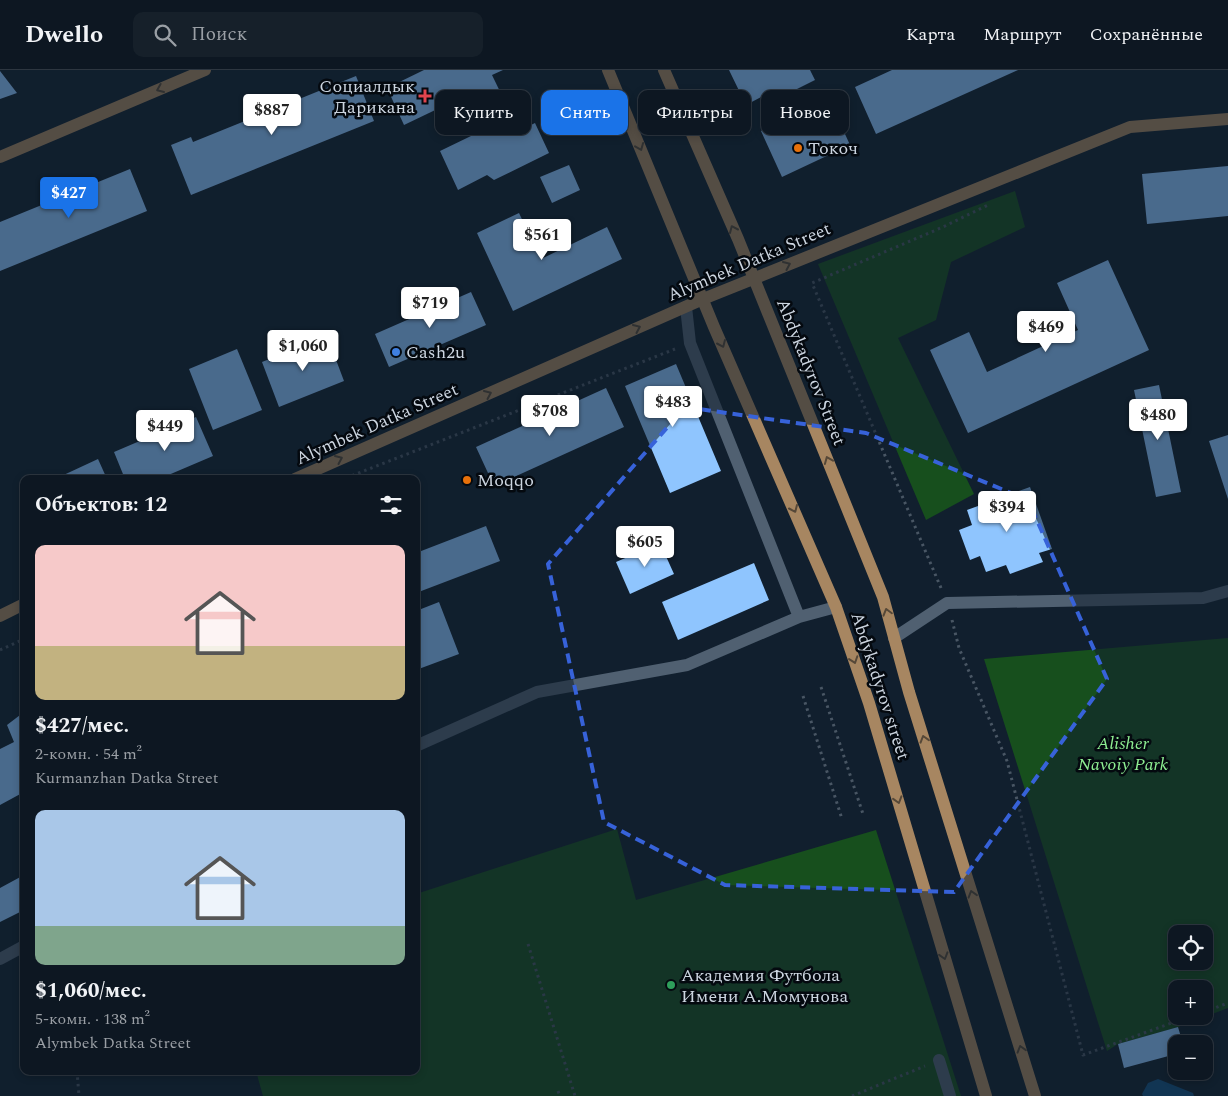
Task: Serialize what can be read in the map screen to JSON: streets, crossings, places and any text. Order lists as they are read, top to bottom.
{
  "streets": {
    "main road": ["Alymbek Datka Street", "Abdykadyrov Street", "Abdykadyrov street"]
  },
  "crossings": [
    ["Alymbek Datka Street", "Abdykadyrov Street"],
    ["Alymbek Datka Street", "Abdykadyrov street"],
    ["Abdykadyrov Street", "Abdykadyrov street"]
  ],
  "one_way": ["Alymbek Datka Street"],
  "parks": ["Alisher Navoiy Park"],
  "places": {
    "health": ["Социалдык Дарикана"],
    "other": [
      "Токоч",
      "Cash2u",
      "Moqqo",
      "Академия Футбола Имени А.Момунова"
    ]
  },
  "page": {
    "header": "Dwello",
    "search": "Поиск",
    "nav": ["Карта", "Маршрут", "Сохранённые"],
    "chip": [
      "Купить",
      "Снять",
      "Фильтры",
      "Новое"
    ],
    "price": [
      "$887",
      "$427",
      "$561",
      "$719",
      "$469",
      "$1,060",
      "$483",
      "$708",
      "$480",
      "$449",
      "$394",
      "$605"
    ],
    "heading": "Объектов: 12",
    "list": [
      {
        "name": "$427/мес.",
        "note": "2-комн. · 54 m² · Kurmanzhan Datka Street"
      },
      {
        "name": "$1,060/мес.",
        "note": "5-комн. · 138 m² · Alymbek Datka Street"
      }
    ],
    "map_buttons": ["+", "−"]
  }
}
